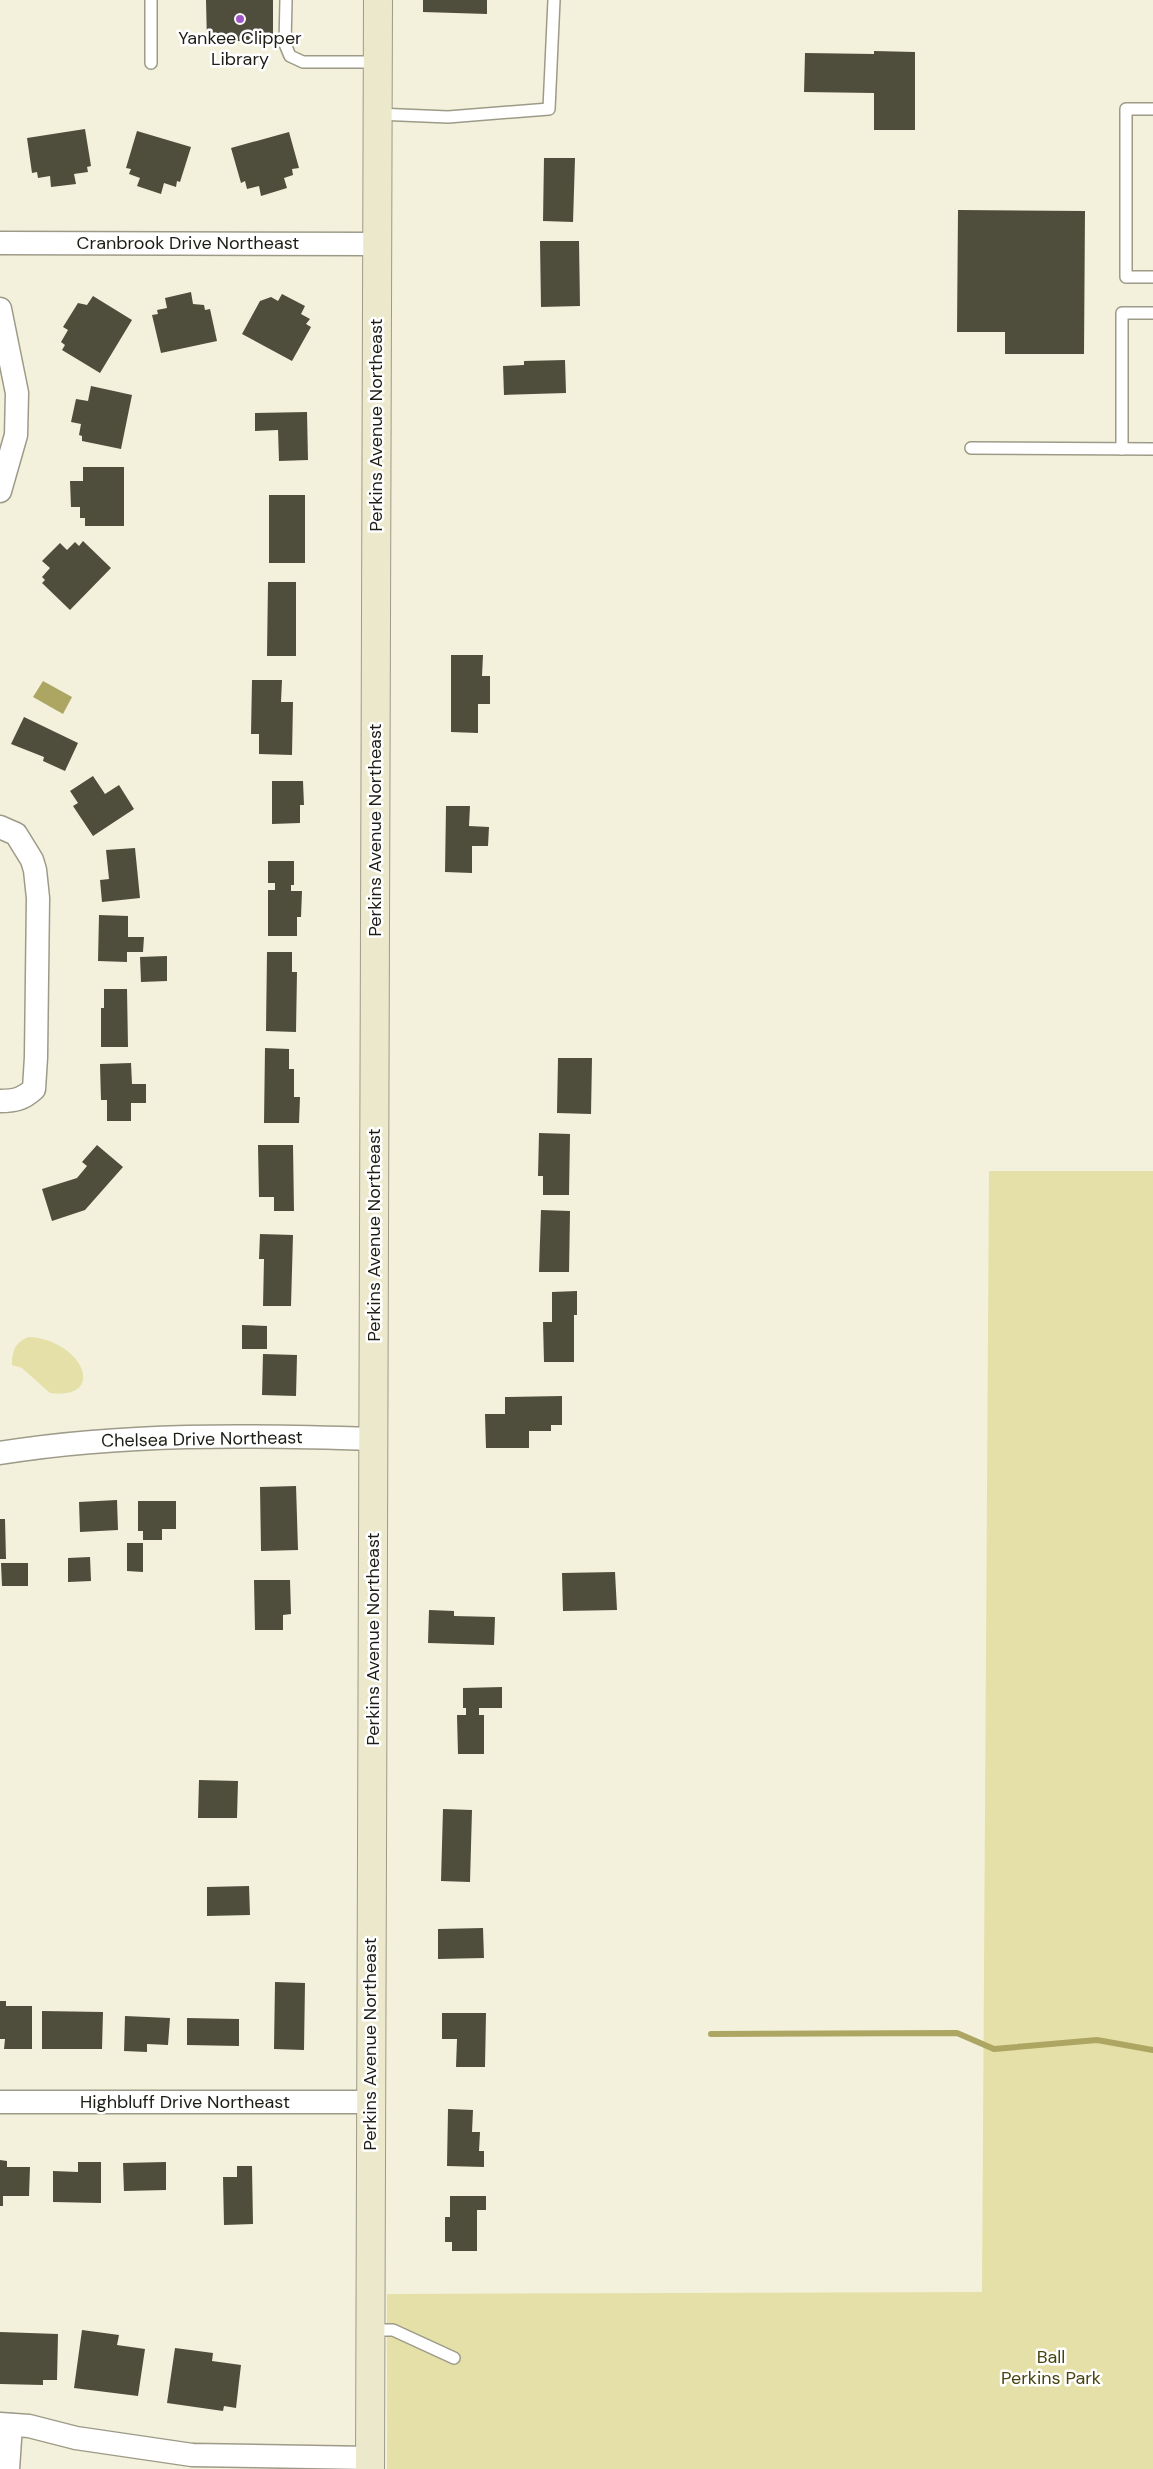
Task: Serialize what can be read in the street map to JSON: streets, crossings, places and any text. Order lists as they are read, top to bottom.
{
  "streets": {
    "street": [
      "Cranbrook Drive Northeast",
      "Perkins Avenue Northeast",
      "Chelsea Drive Northeast",
      "Highbluff Drive Northeast"
    ]
  },
  "crossings": [
    ["Cranbrook Drive Northeast", "Perkins Avenue Northeast"],
    ["Perkins Avenue Northeast", "Chelsea Drive Northeast"],
    ["Perkins Avenue Northeast", "Highbluff Drive Northeast"]
  ],
  "parks": ["Ball Perkins Park"],
  "places": ["Yankee Clipper Library"]
}
